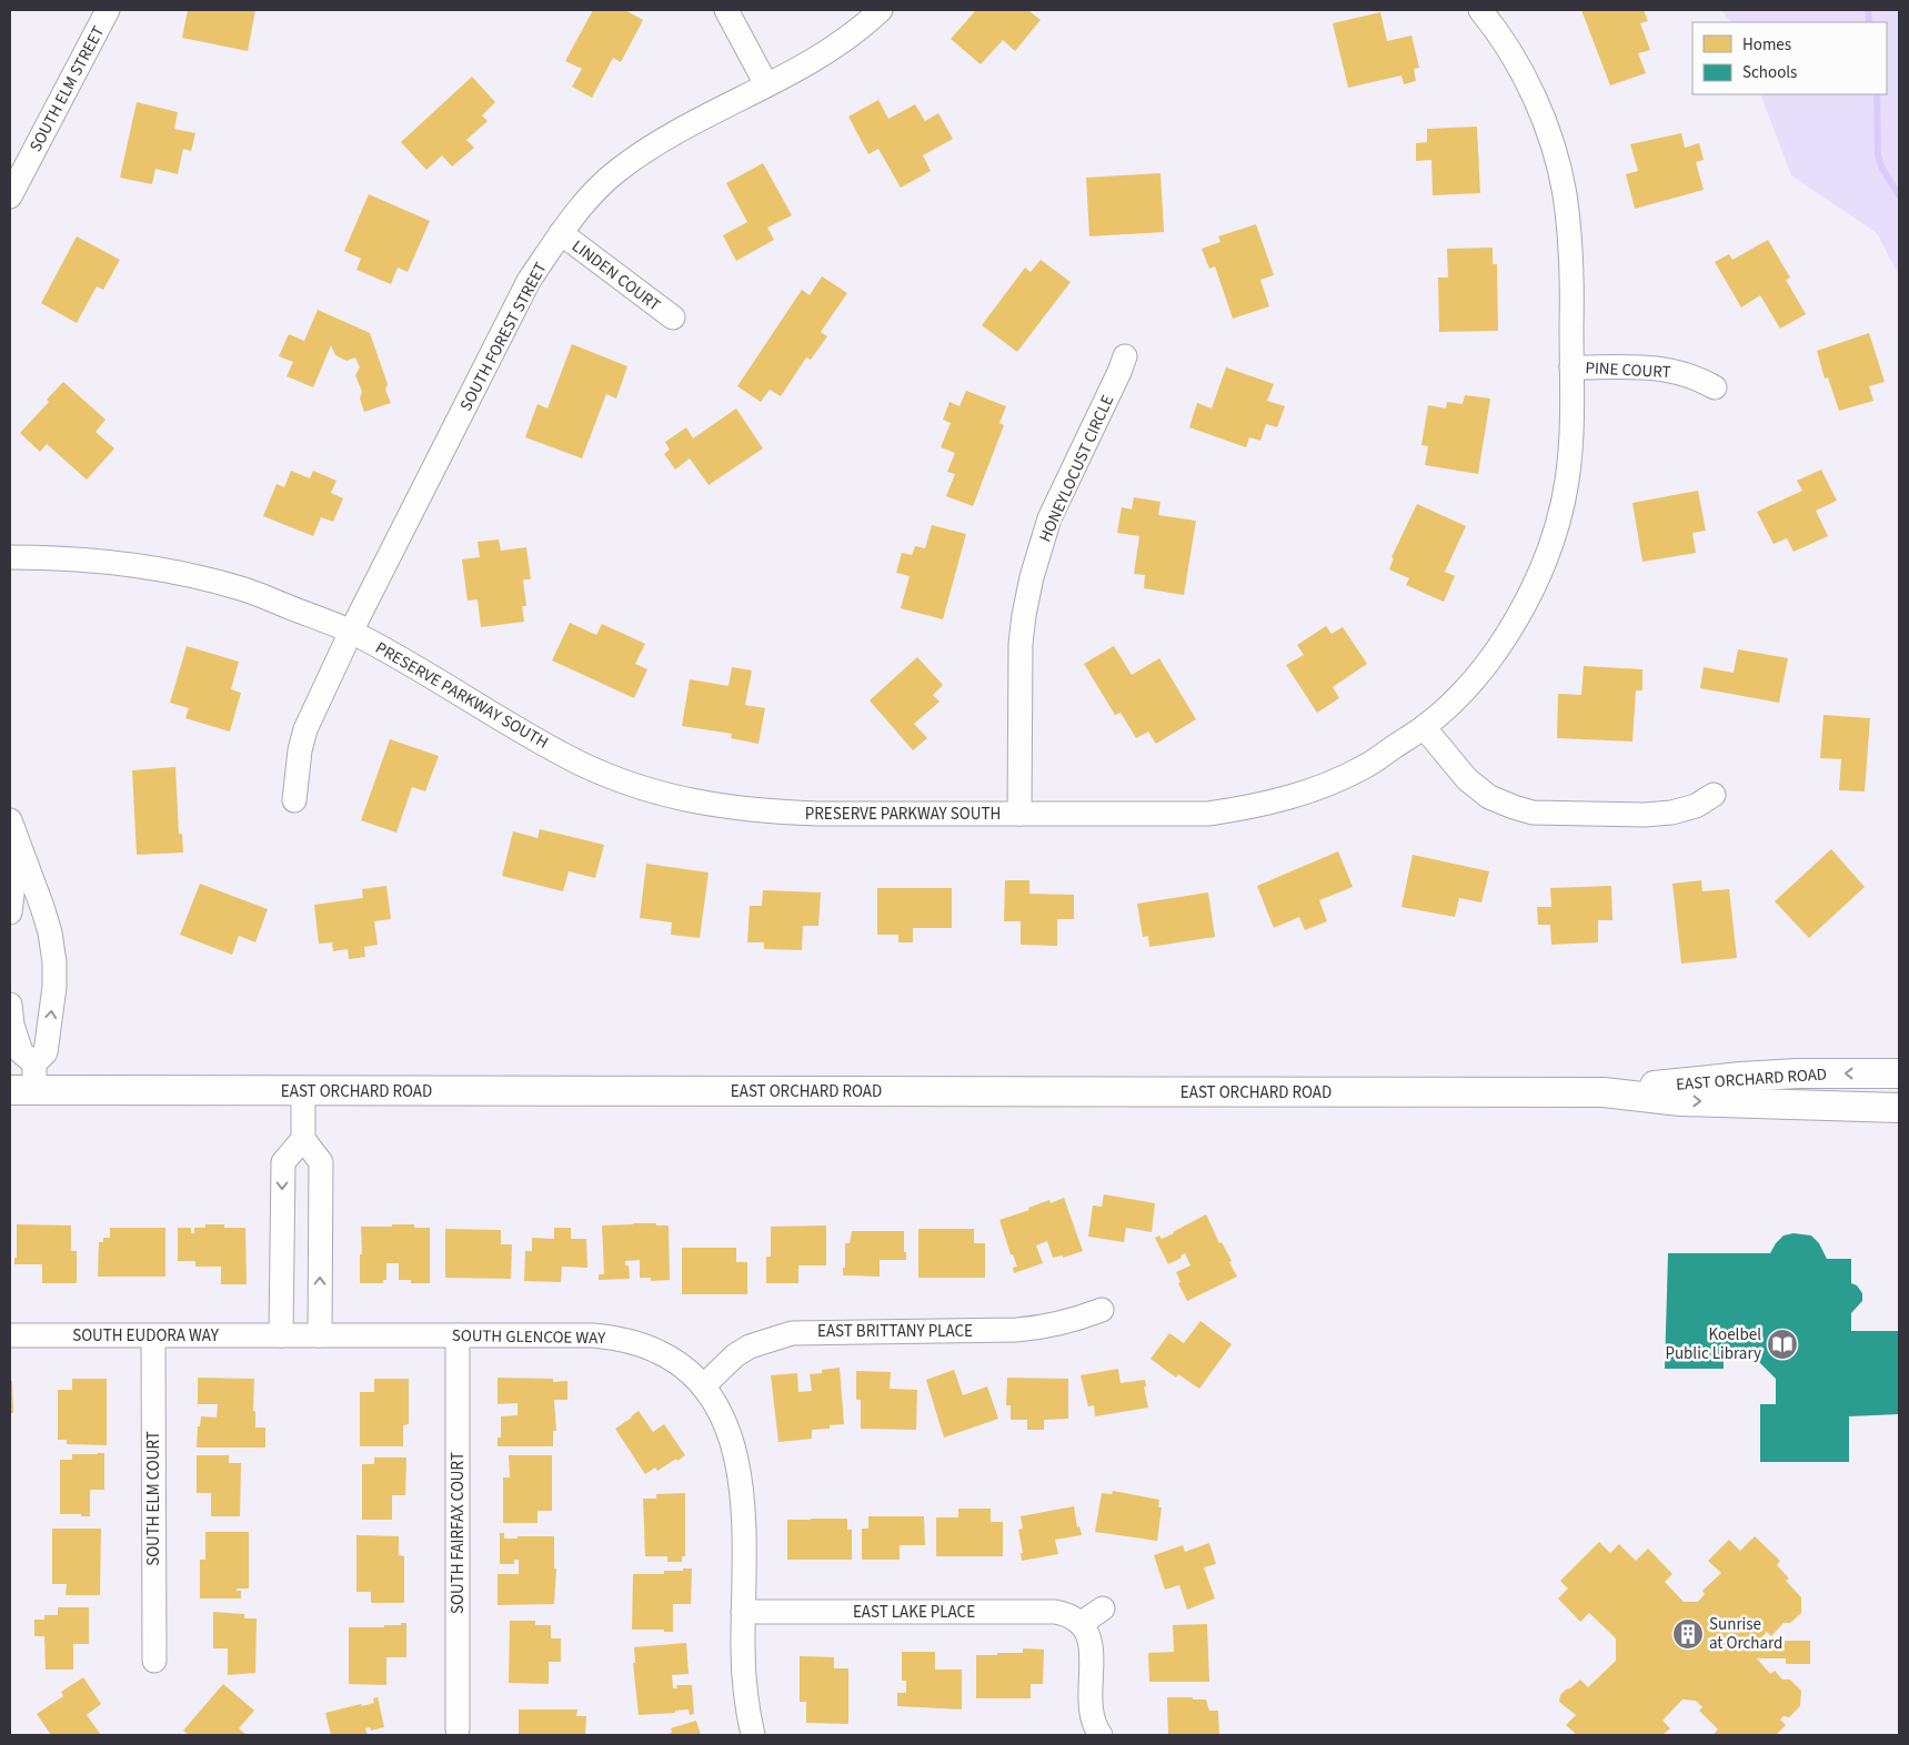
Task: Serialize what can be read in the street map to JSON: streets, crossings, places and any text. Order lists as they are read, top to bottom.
{
  "streets": {
    "street": [
      "SOUTH ELM STREET",
      "LINDEN COURT",
      "SOUTH FOREST STREET",
      "PINE COURT",
      "HONEYLOCUST CIRCLE",
      "PRESERVE PARKWAY SOUTH",
      "EAST ORCHARD ROAD",
      "EAST BRITTANY PLACE",
      "SOUTH EUDORA WAY",
      "SOUTH GLENCOE WAY",
      "SOUTH ELM COURT",
      "SOUTH FAIRFAX COURT",
      "EAST LAKE PLACE"
    ]
  },
  "crossings": [
    ["LINDEN COURT", "SOUTH FOREST STREET"],
    ["SOUTH FOREST STREET", "PRESERVE PARKWAY SOUTH"],
    ["PINE COURT", "PRESERVE PARKWAY SOUTH"],
    ["HONEYLOCUST CIRCLE", "PRESERVE PARKWAY SOUTH"],
    ["EAST BRITTANY PLACE", "SOUTH GLENCOE WAY"],
    ["SOUTH EUDORA WAY", "SOUTH GLENCOE WAY"],
    ["SOUTH EUDORA WAY", "SOUTH ELM COURT"],
    ["SOUTH GLENCOE WAY", "SOUTH FAIRFAX COURT"],
    ["SOUTH GLENCOE WAY", "EAST LAKE PLACE"]
  ],
  "places": {
    "library": ["Koelbel Public Library"],
    "building": ["Sunrise at Orchard"]
  },
  "legend": ["Homes", "Schools"]
}
